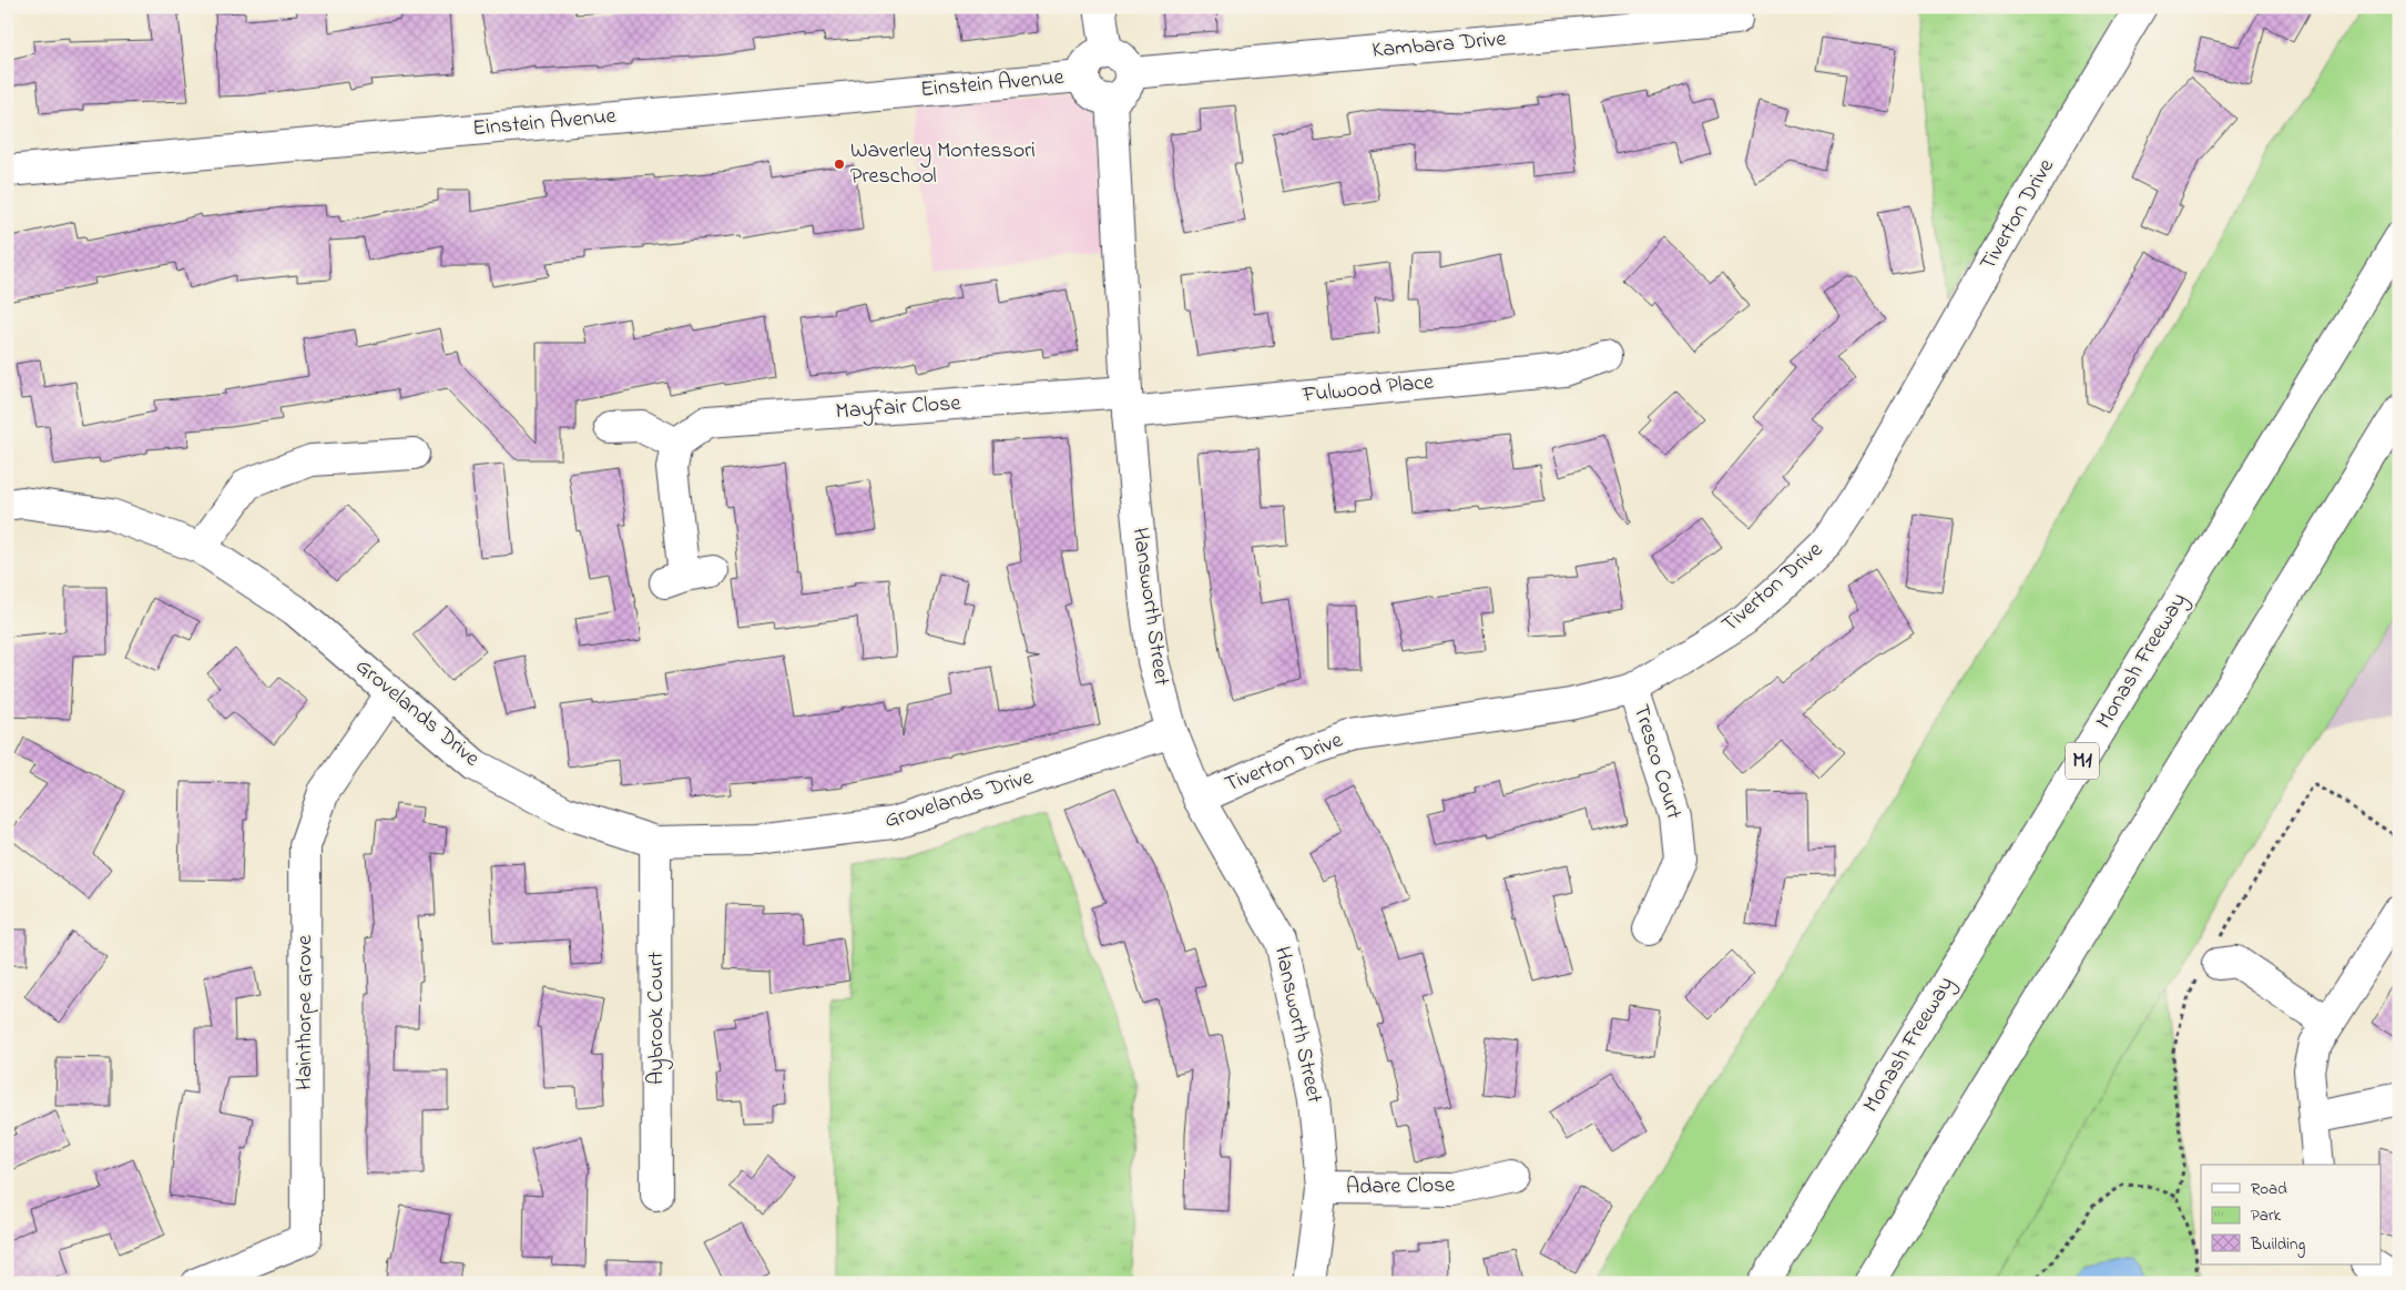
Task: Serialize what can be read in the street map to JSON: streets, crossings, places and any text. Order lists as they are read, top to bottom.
{
  "streets": {
    "main road": [
      "Kambara Drive",
      "Einstein Avenue",
      "Tiverton Drive",
      "Fulwood Place",
      "Mayfair Close",
      "Hansworth Street",
      "Monash Freeway",
      "Grovelands Drive",
      "M1",
      "Tresco Court",
      "Hainthorpe Grove",
      "Aybrook Court",
      "Adare Close"
    ]
  },
  "crossings": [
    ["Kambara Drive", "Einstein Avenue"],
    ["Kambara Drive", "Hansworth Street"],
    ["Einstein Avenue", "Hansworth Street"],
    ["Tiverton Drive", "Hansworth Street"],
    ["Tiverton Drive", "Tresco Court"],
    ["Fulwood Place", "Mayfair Close"],
    ["Fulwood Place", "Hansworth Street"],
    ["Mayfair Close", "Hansworth Street"],
    ["Hansworth Street", "Grovelands Drive"],
    ["Hansworth Street", "Adare Close"],
    ["Grovelands Drive", "Hainthorpe Grove"],
    ["Grovelands Drive", "Aybrook Court"]
  ],
  "places": ["Waverley Montessori Preschool"],
  "legend": ["Road", "Park", "Building"]
}
